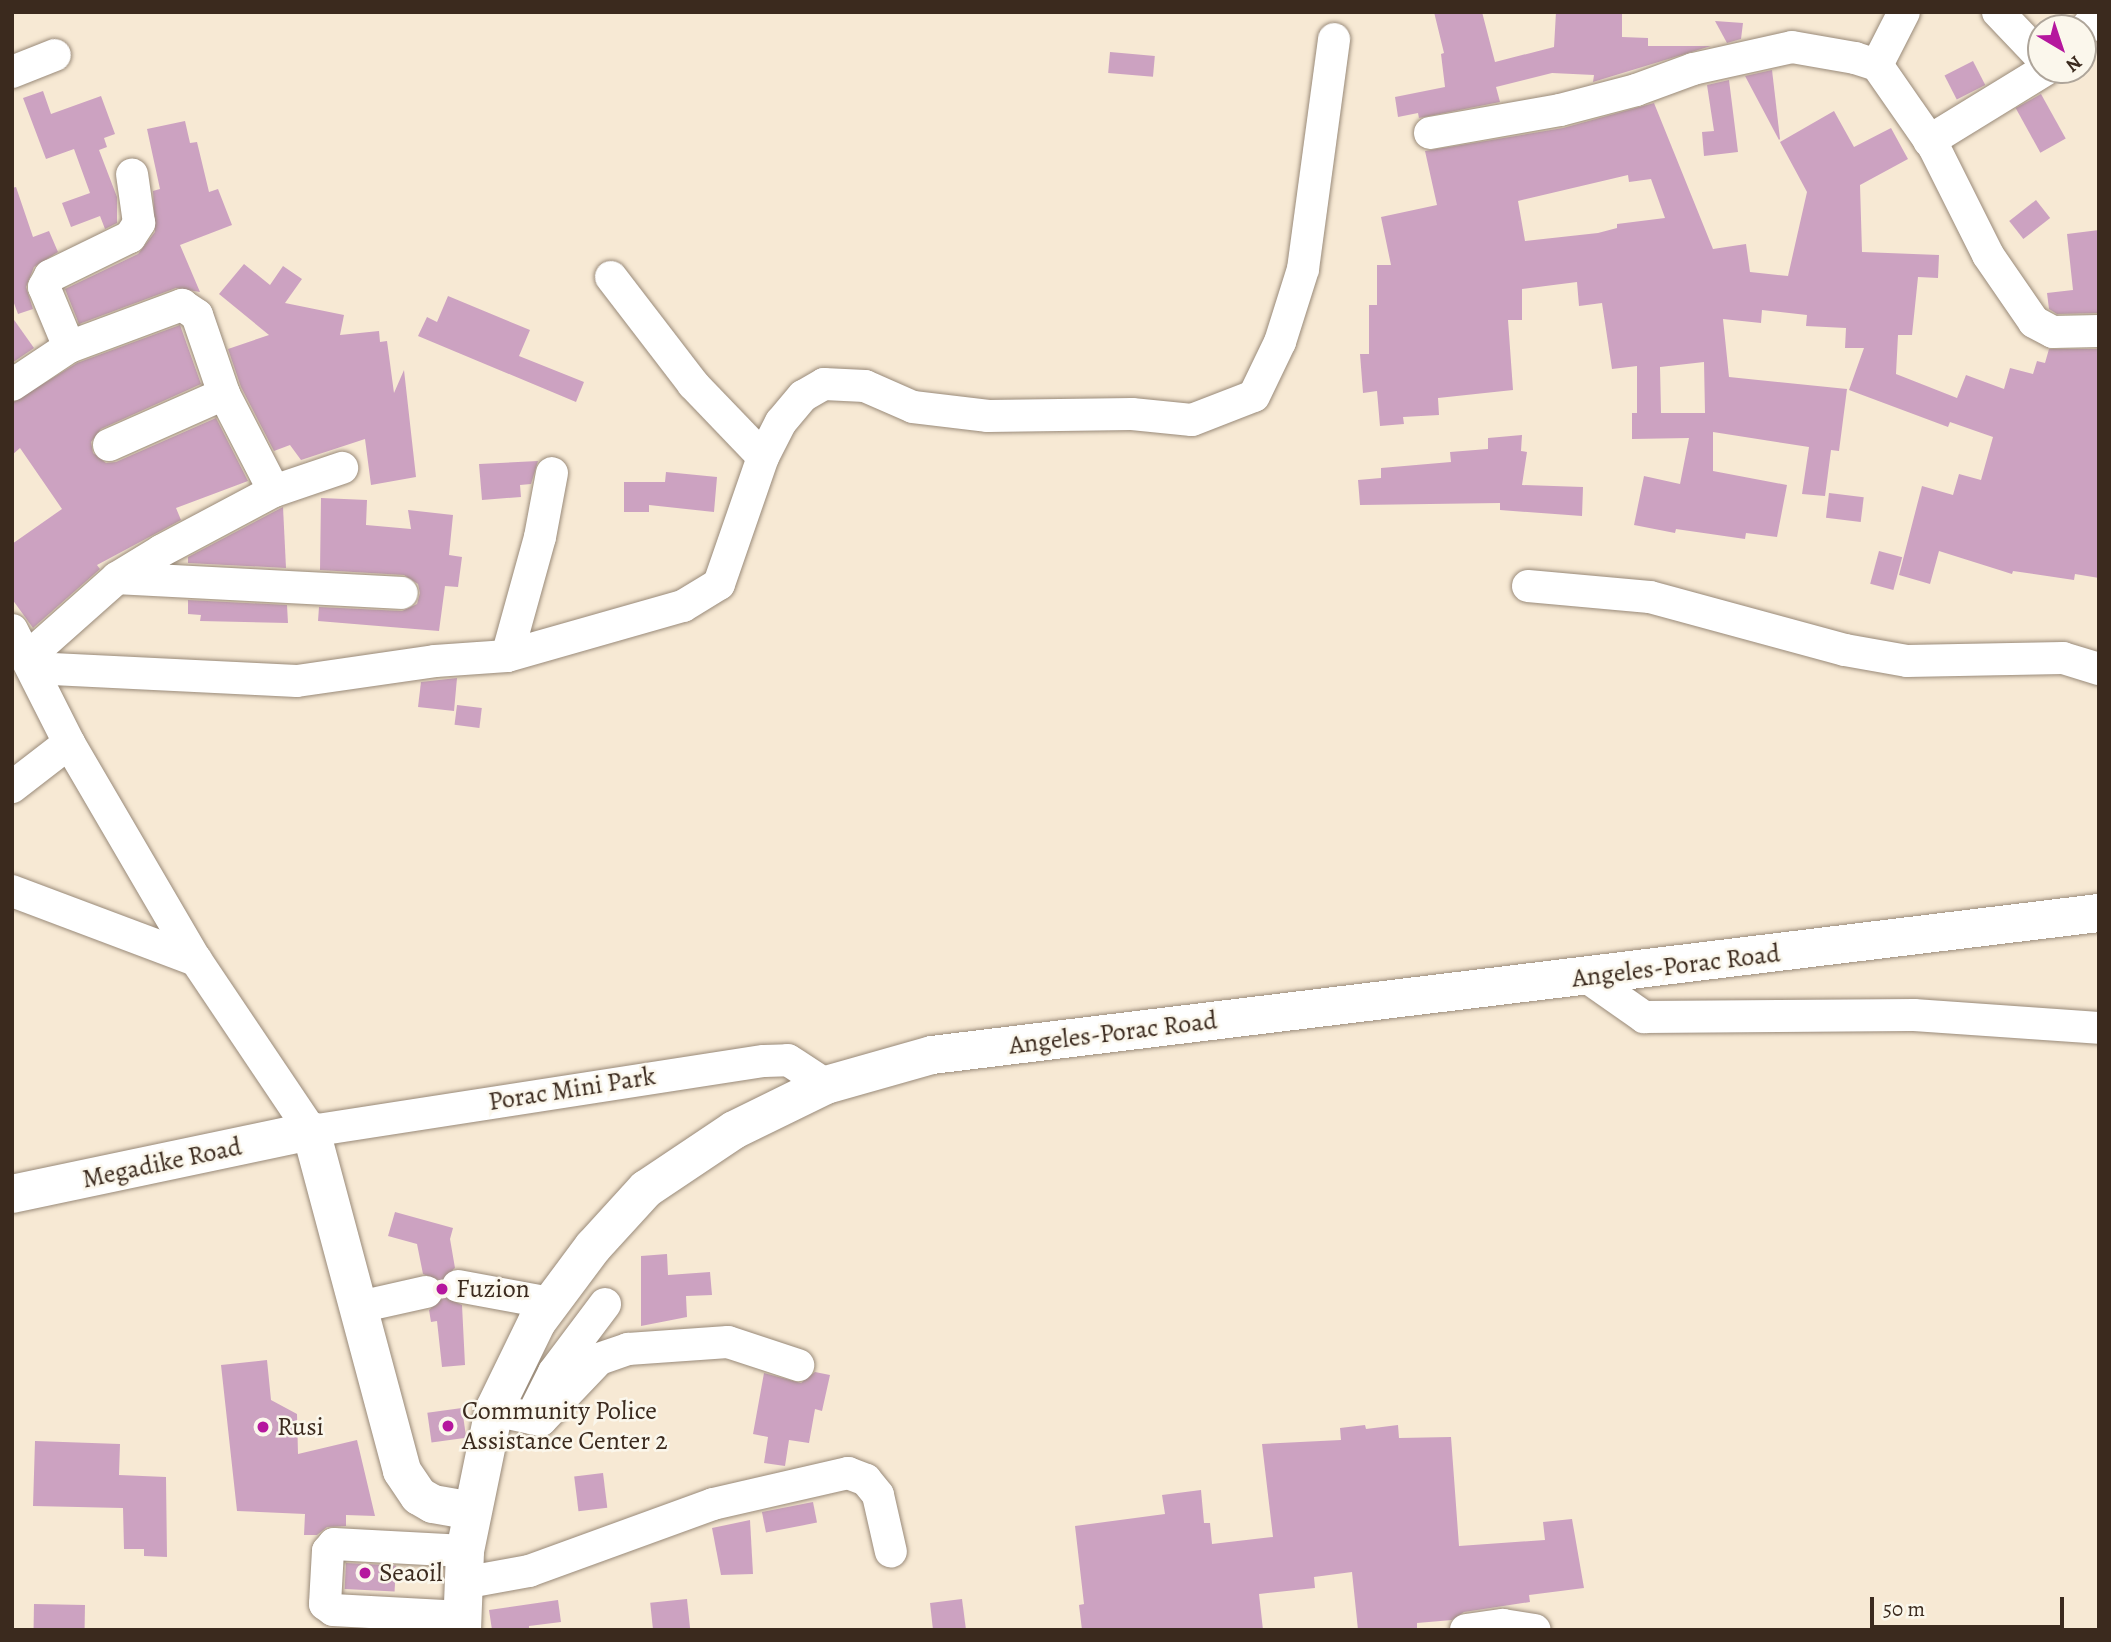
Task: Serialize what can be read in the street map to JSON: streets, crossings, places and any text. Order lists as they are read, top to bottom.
{
  "streets": {
    "main road": ["Angeles-Porac Road", "Megadike Road"],
    "street": ["Porac Mini Park"]
  },
  "crossings": [
    ["Angeles-Porac Road", "Porac Mini Park"],
    ["Porac Mini Park", "Megadike Road"]
  ],
  "places": [
    "Fuzion",
    "Community Police Assistance Center 2",
    "Rusi",
    "Seaoil"
  ],
  "scale_bar": "50 m",
  "north": "bottom right"
}
